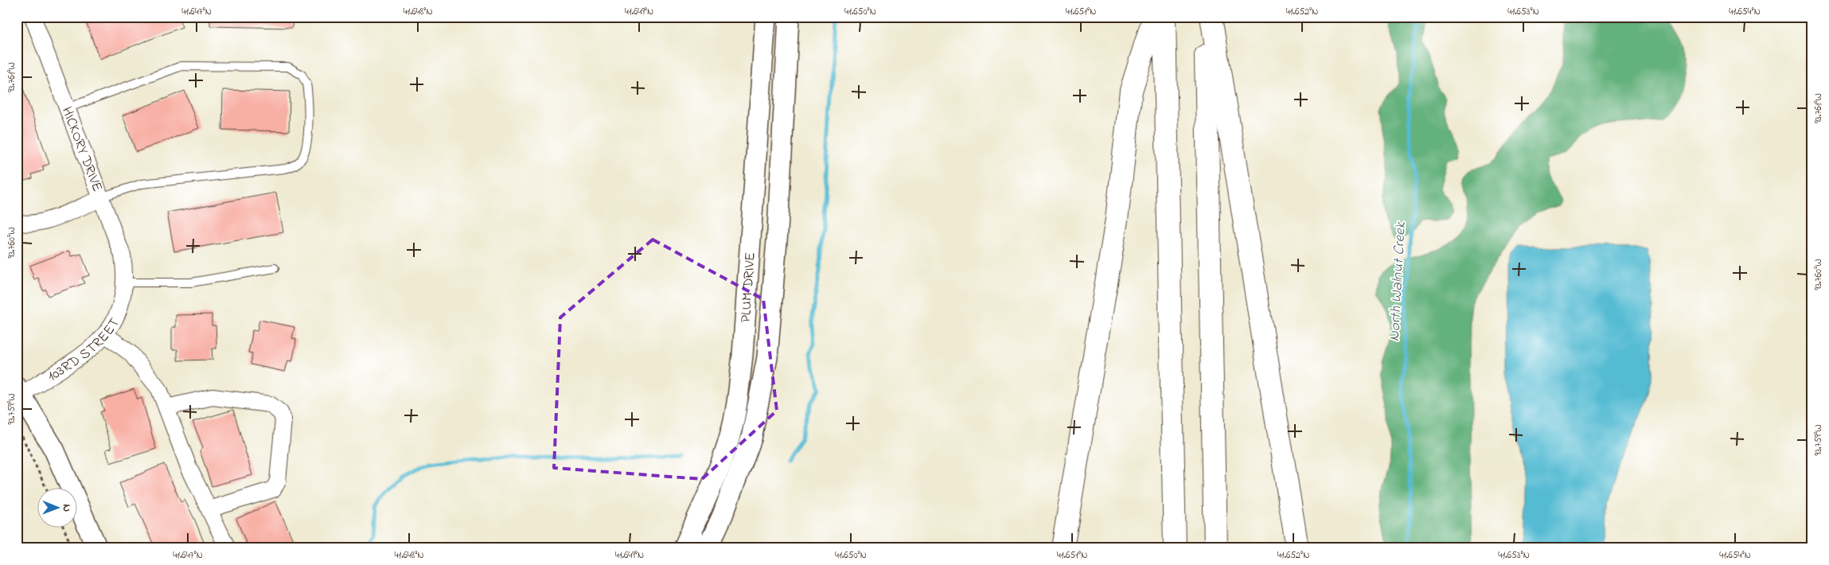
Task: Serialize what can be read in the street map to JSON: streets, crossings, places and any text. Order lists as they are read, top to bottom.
{
  "streets": {
    "street": ["HICKORY DRIVE", "PLUM DRIVE", "103RD STREET"]
  },
  "crossings": [
    ["HICKORY DRIVE", "103RD STREET"]
  ],
  "water": ["North Walnut Creek"],
  "north": "right",
  "coordinates": [
    "41.647°N",
    "41.648°N",
    "41.649°N",
    "41.650°N",
    "41.651°N",
    "41.652°N",
    "41.653°N",
    "41.654°N",
    "93.761°W",
    "93.760°W",
    "93.759°W"
  ]
}
